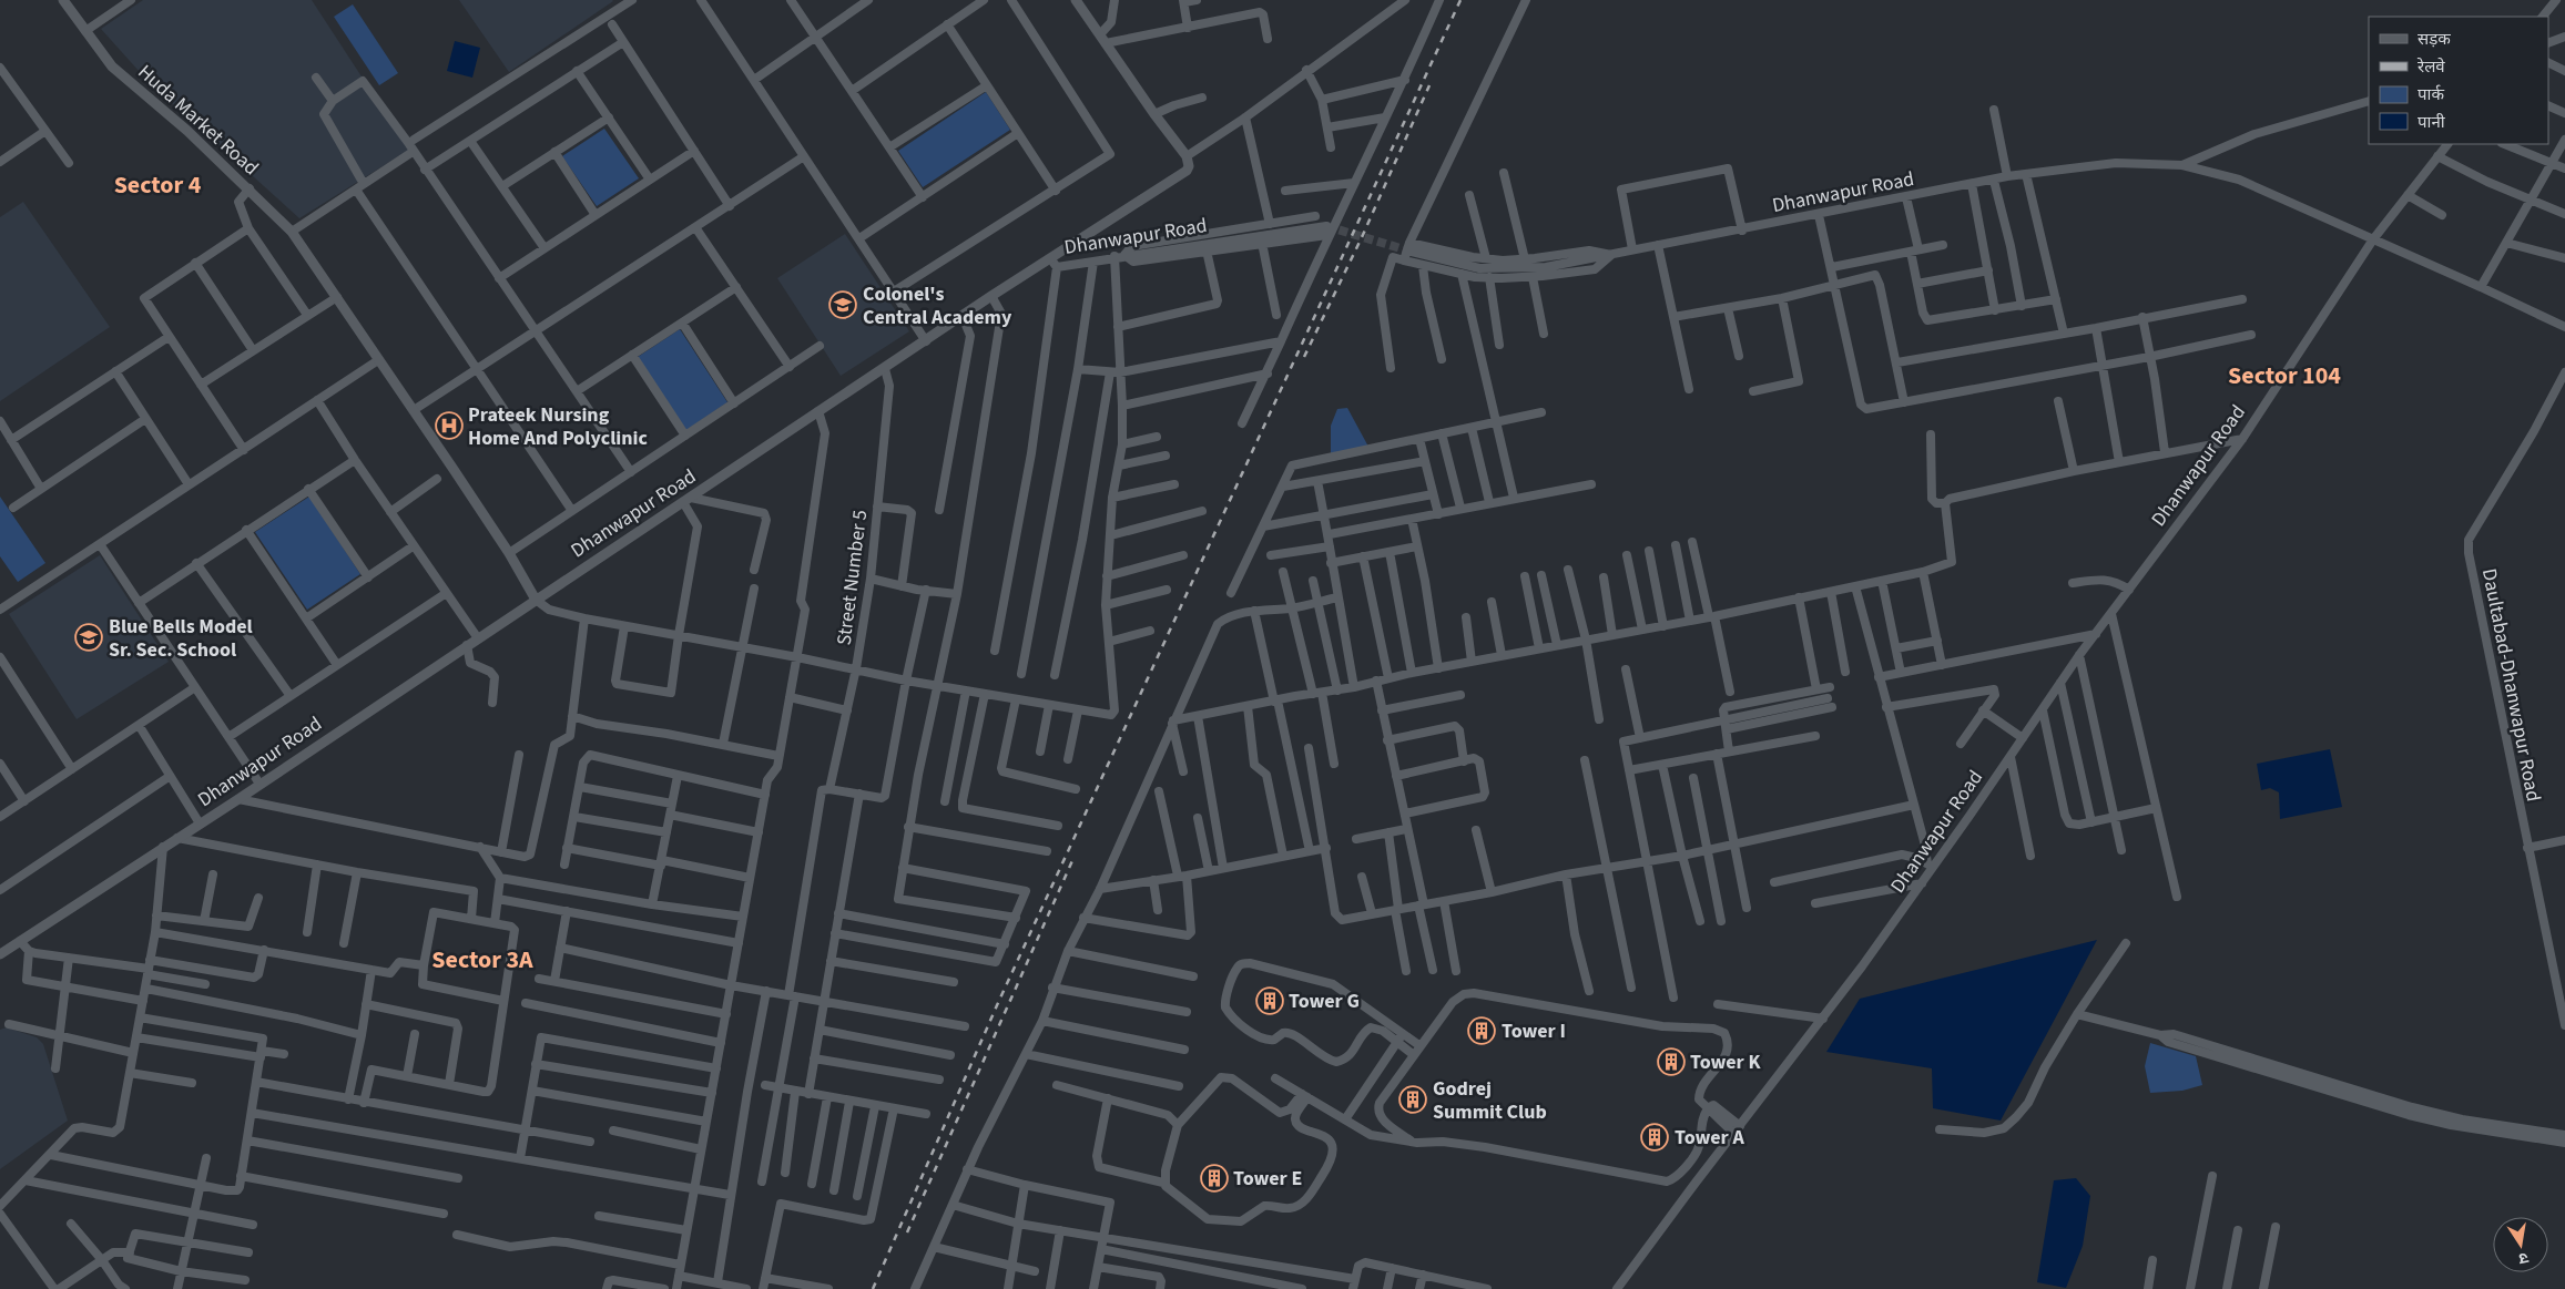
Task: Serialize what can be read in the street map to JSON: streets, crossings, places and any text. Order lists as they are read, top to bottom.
{
  "streets": {
    "street": [
      "Huda Market Road",
      "Dhanwapur Road",
      "Street Number 5",
      "Daultabad-Dhanwapur Road"
    ]
  },
  "crossings": [
    ["Huda Market Road", "Dhanwapur Road"],
    ["Dhanwapur Road", "Street Number 5"]
  ],
  "districts": ["Sector 4", "Sector 104", "Sector 3A"],
  "places": {
    "school or university": ["Colonel's Central Academy", "Blue Bells Model Sr. Sec. School"],
    "hospital": ["Prateek Nursing Home And Polyclinic"],
    "building": [
      "Tower G",
      "Tower I",
      "Tower K",
      "Godrej Summit Club",
      "Tower A",
      "Tower E"
    ]
  },
  "legend": [
    "सड़क",
    "रेलवे",
    "पार्क",
    "पानी"
  ],
  "north": "bottom"
}
